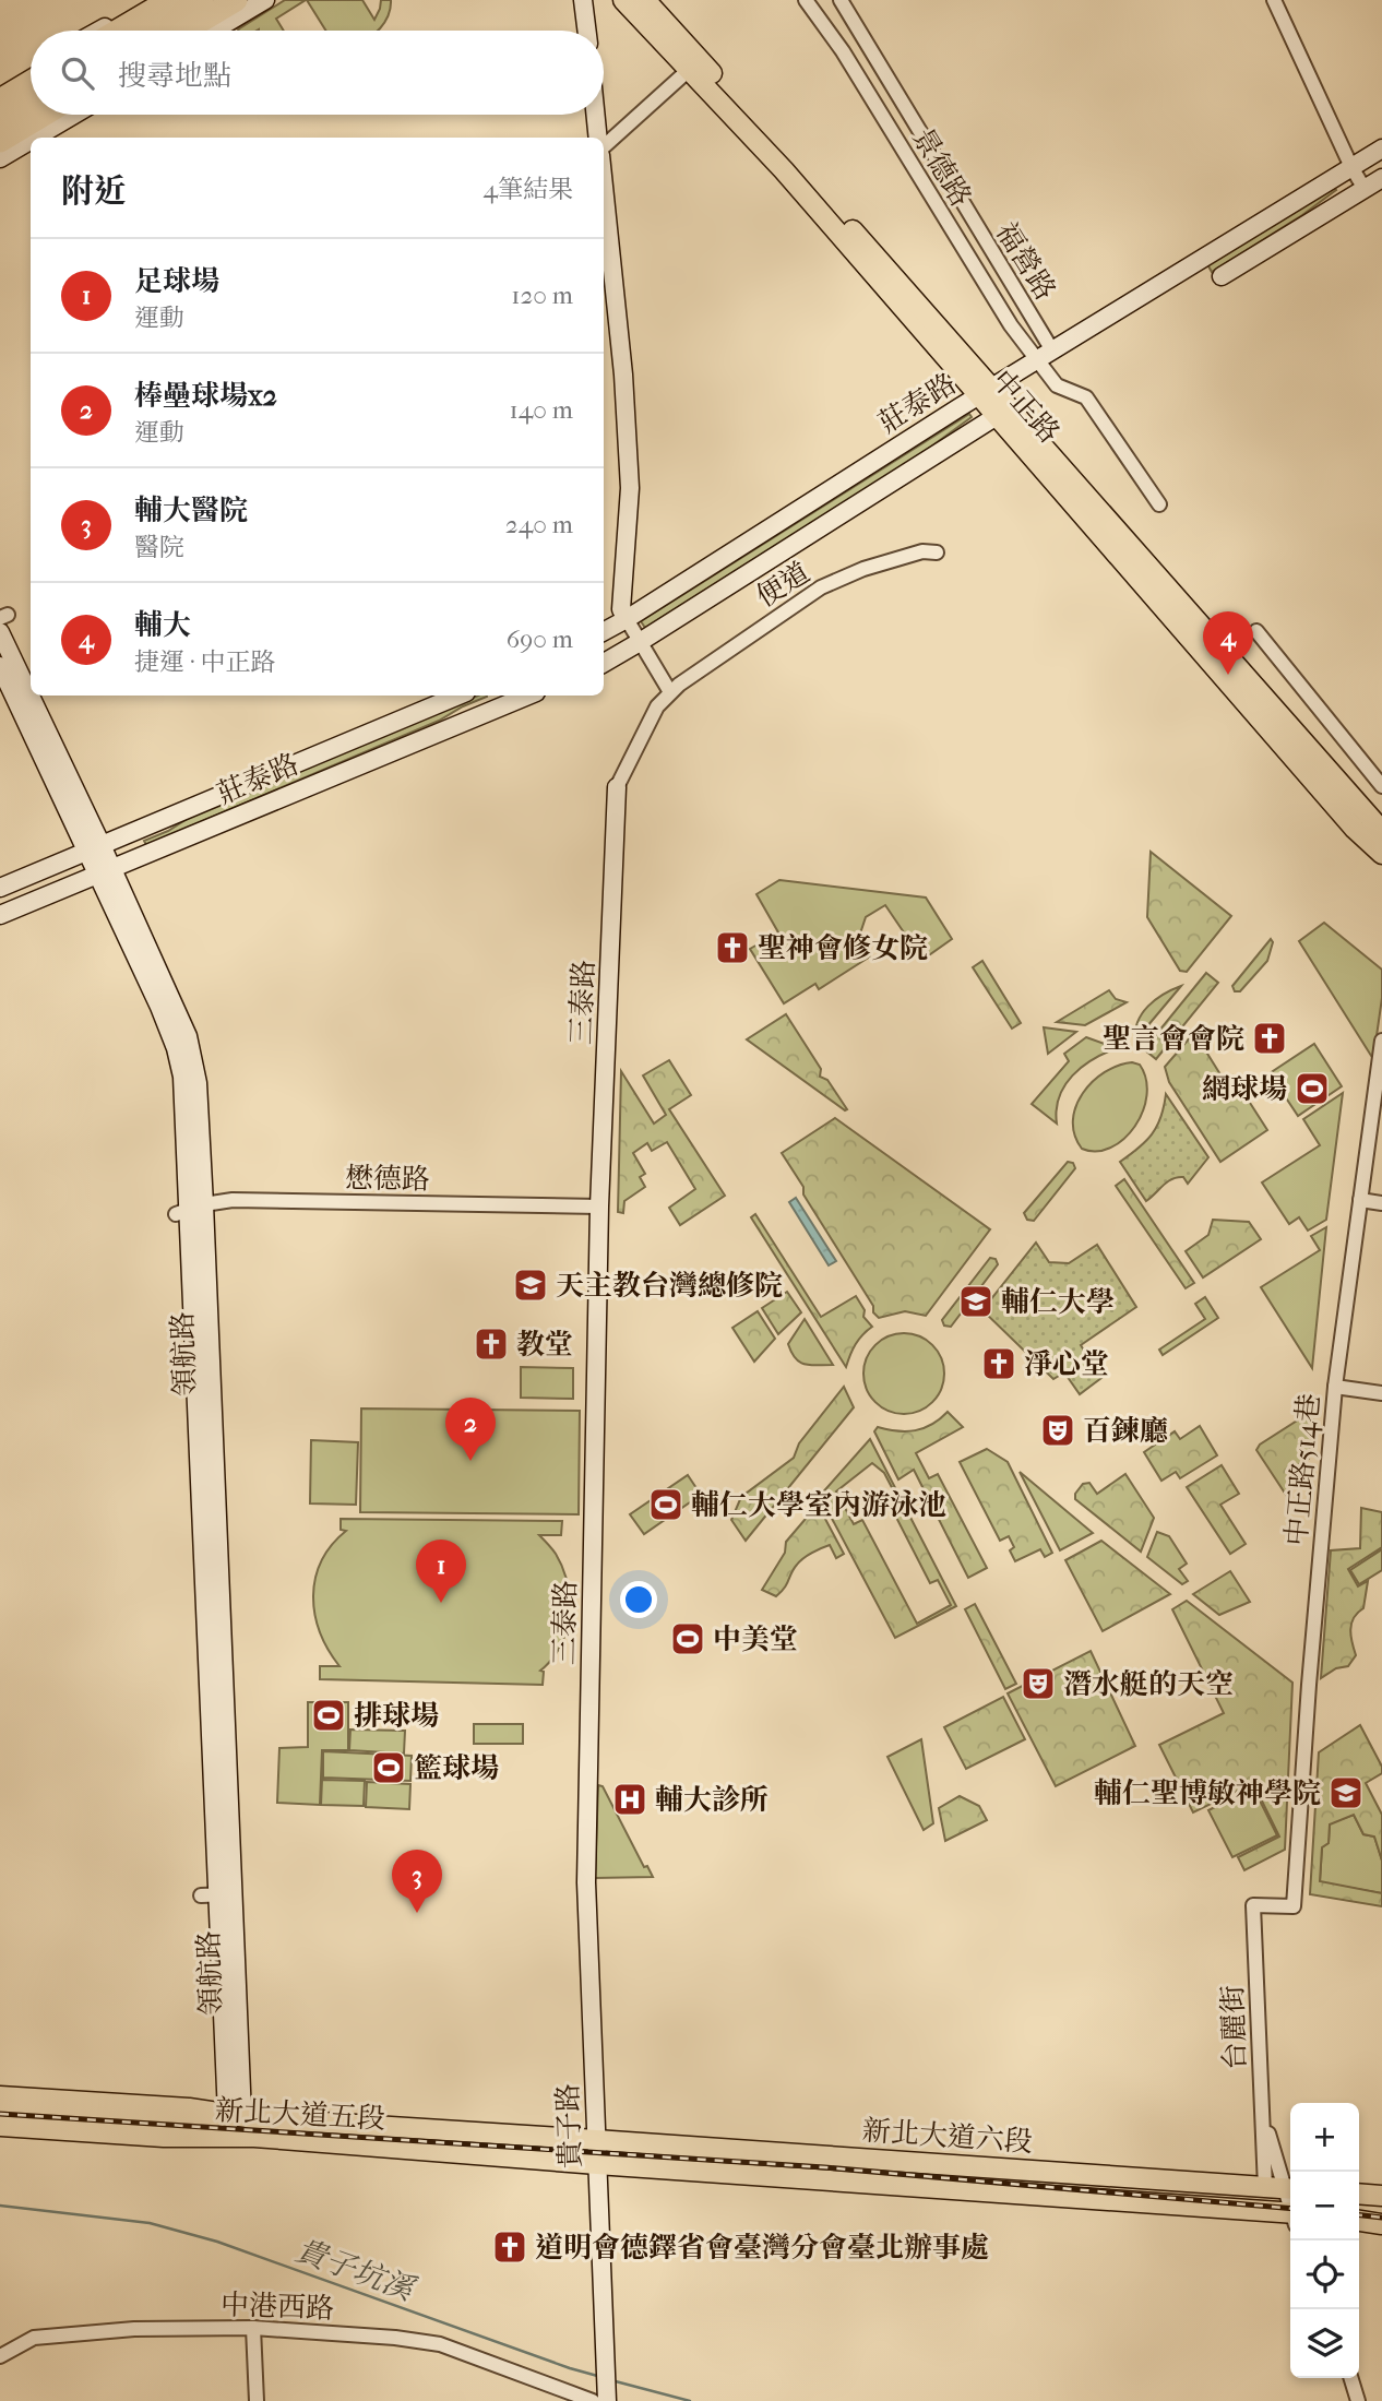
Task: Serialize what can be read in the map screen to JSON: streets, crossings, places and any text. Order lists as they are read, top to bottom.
{
  "streets": {
    "main road": ["中正路", "新北大道五段", "新北大道六段"],
    "street": [
      "景德路",
      "福營路",
      "莊泰路",
      "便道",
      "三泰路",
      "懋德路",
      "領航路",
      "中正路514巷",
      "台麗街",
      "貴子路",
      "中港西路"
    ]
  },
  "crossings": [
    ["景德路", "莊泰路"],
    ["福營路", "莊泰路"],
    ["莊泰路", "中正路"],
    ["莊泰路", "領航路"],
    ["便道", "三泰路"],
    ["三泰路", "懋德路"],
    ["三泰路", "貴子路"],
    ["懋德路", "領航路"],
    ["領航路", "新北大道五段"],
    ["中正路514巷", "台麗街"],
    ["台麗街", "新北大道六段"],
    ["新北大道五段", "貴子路"],
    ["新北大道五段", "新北大道六段"],
    ["貴子路", "新北大道六段"]
  ],
  "water": ["貴子坑溪"],
  "places": {
    "church": [
      "聖神會修女院",
      "聖言會會院",
      "教堂",
      "淨心堂",
      "道明會德鐸省會臺灣分會臺北辦事處"
    ],
    "sports": [
      "網球場",
      "輔仁大學室內游泳池",
      "中美堂",
      "排球場",
      "籃球場"
    ],
    "school or university": ["天主教台灣總修院", "輔仁大學", "輔仁聖博敏神學院"],
    "theatre": ["百鍊廳", "潛水艇的天空"],
    "hospital": ["輔大診所"]
  },
  "page": {
    "search": "搜尋地點",
    "heading": ["附近", "4筆結果"],
    "list": [
      {
        "mark": "1",
        "name": "足球場",
        "note": "運動",
        "value": "120 m"
      },
      {
        "mark": "2",
        "name": "棒壘球場x2",
        "note": "運動",
        "value": "140 m"
      },
      {
        "mark": "3",
        "name": "輔大醫院",
        "note": "醫院",
        "value": "240 m"
      },
      {
        "mark": "4",
        "name": "輔大",
        "note": "捷運 · 中正路",
        "value": "690 m"
      }
    ],
    "pins": [
      "4",
      "2",
      "1",
      "3"
    ],
    "map_buttons": ["+", "−"]
  }
}
